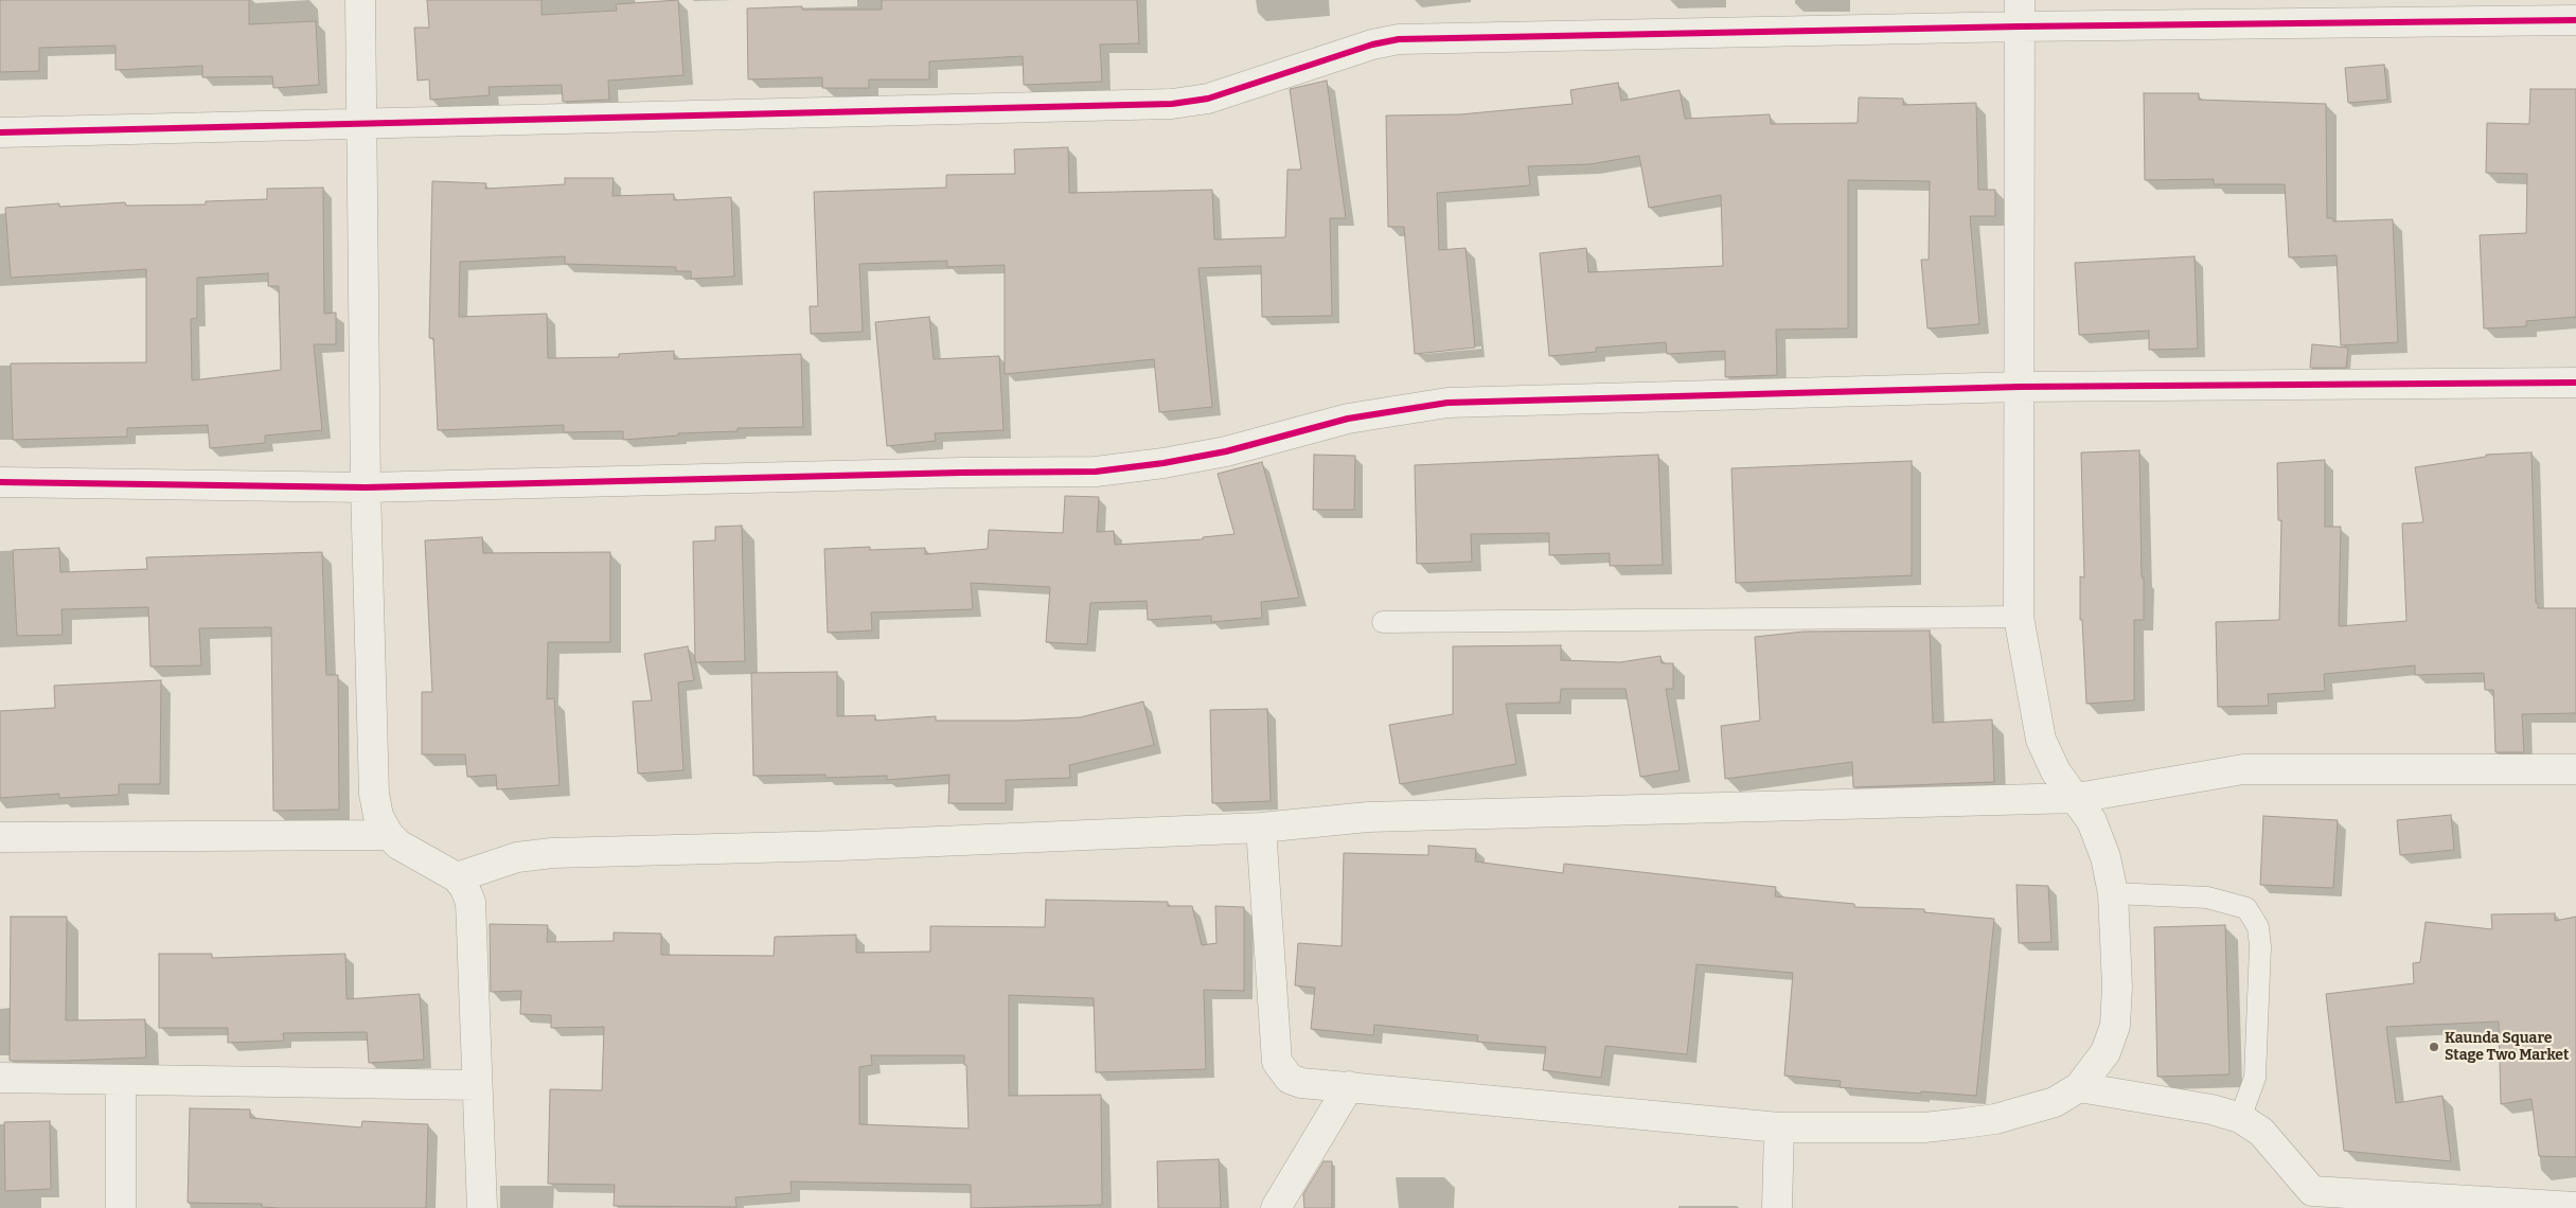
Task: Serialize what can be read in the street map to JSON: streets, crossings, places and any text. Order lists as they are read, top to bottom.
{
  "places": ["Kaunda Square Stage Two Market"]
}
